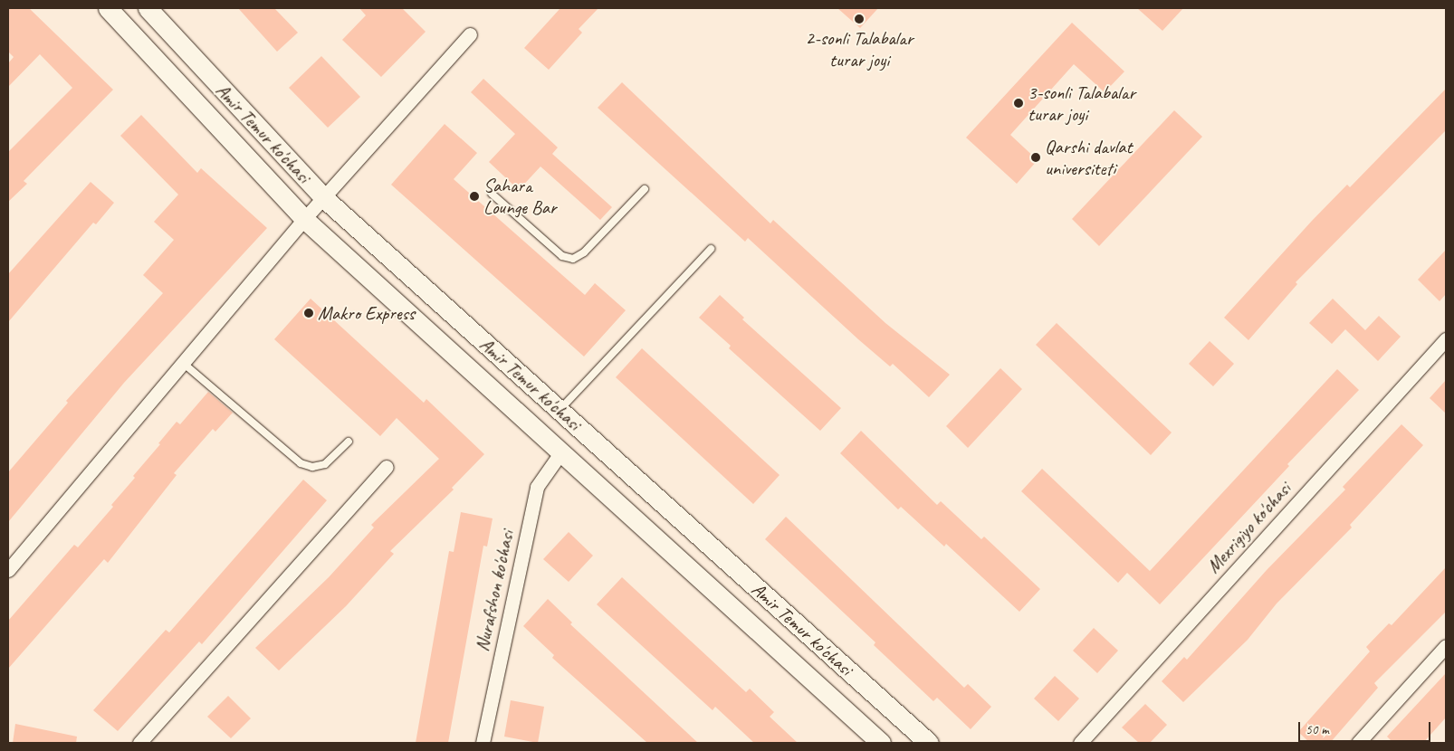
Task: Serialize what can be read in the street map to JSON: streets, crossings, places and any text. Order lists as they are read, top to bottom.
{
  "streets": {
    "main road": ["Amir Temur ko'chasi"],
    "street": ["Mexrigiyo ko'chasi", "Nurafshon ko'chasi"]
  },
  "crossings": [
    ["Amir Temur ko'chasi", "Nurafshon ko'chasi"]
  ],
  "places": [
    "2-sonli Talabalar turar joyi",
    "3-sonli Talabalar turar joyi",
    "Qarshi davlat universiteti",
    "Sahara Lounge Bar",
    "Makro Express"
  ],
  "scale_bar": "50 m"
}
